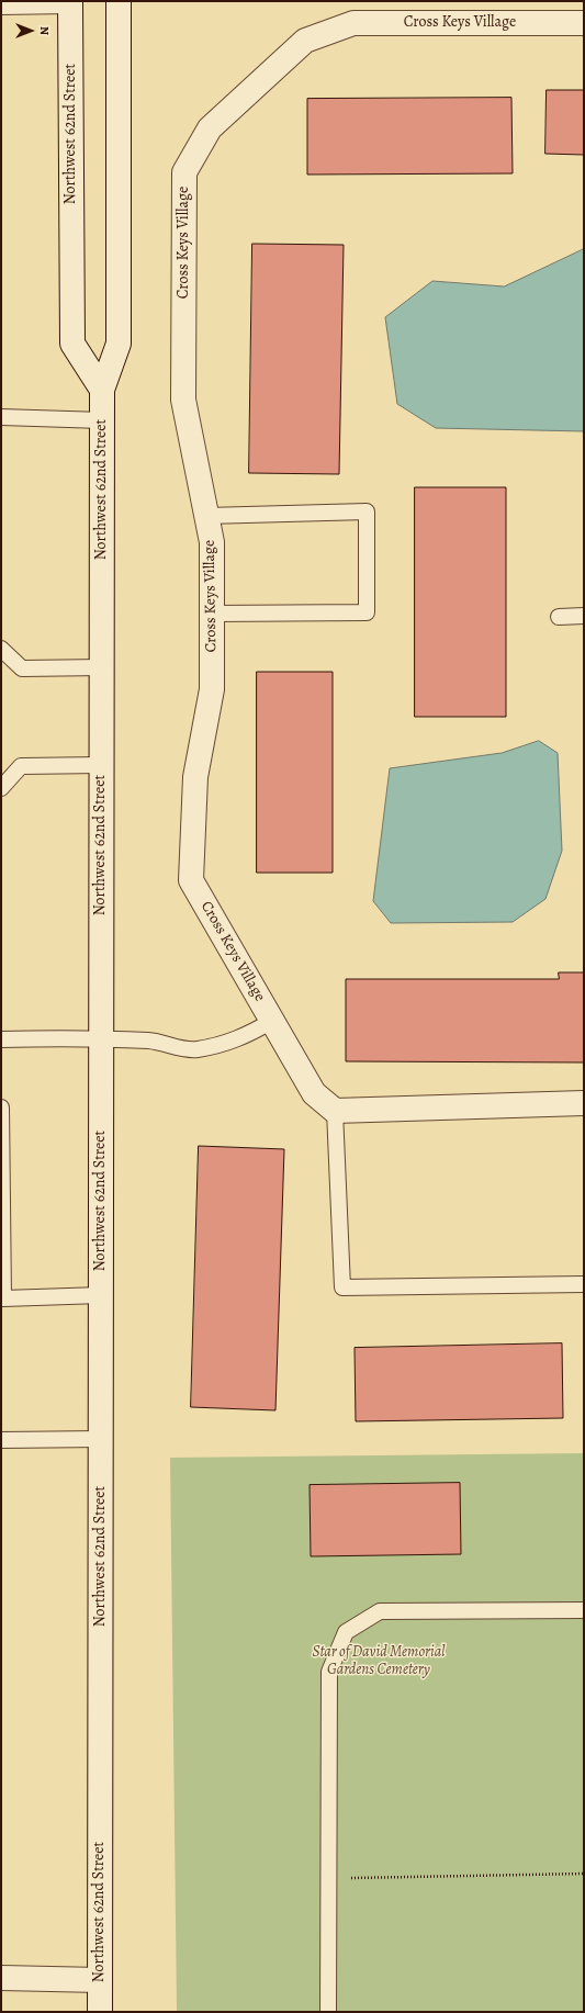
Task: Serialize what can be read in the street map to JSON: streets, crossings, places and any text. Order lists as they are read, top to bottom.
{
  "streets": {
    "street": ["Cross Keys Village", "Northwest 62nd Street"]
  },
  "parks": ["Star of David Memorial Gardens Cemetery"],
  "north": "right"
}
